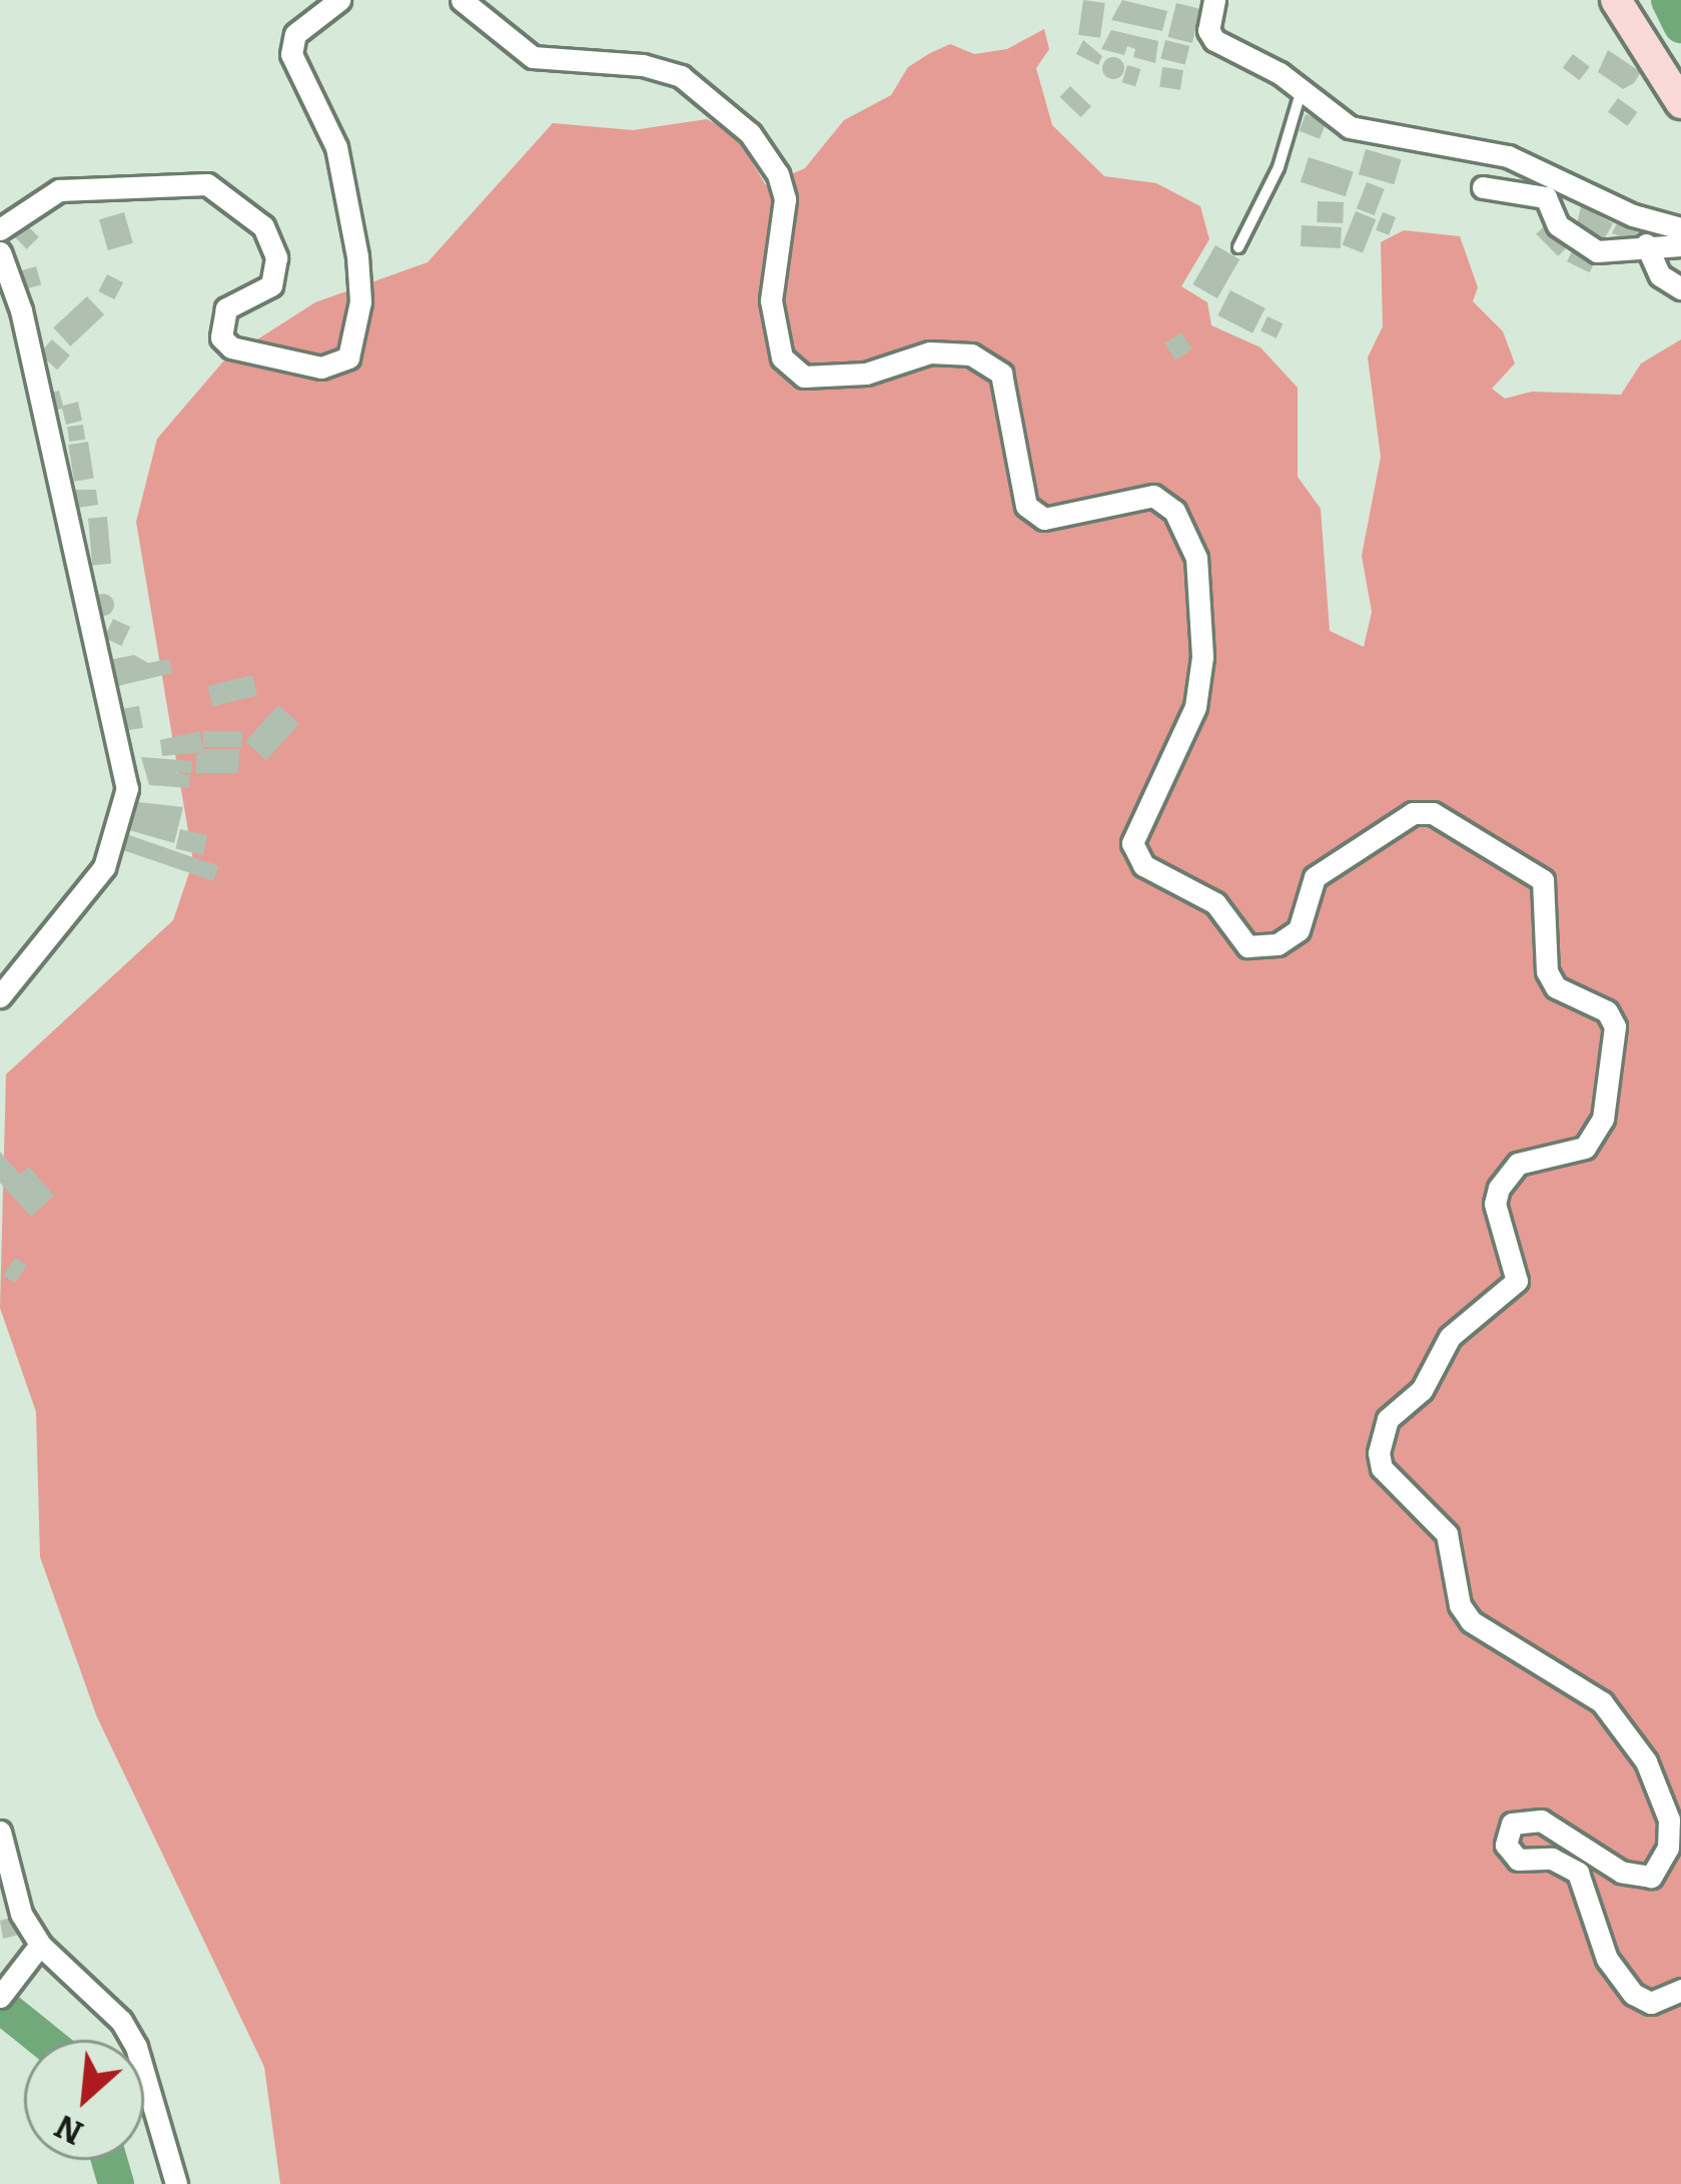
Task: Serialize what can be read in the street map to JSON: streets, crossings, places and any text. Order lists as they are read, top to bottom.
{
  "north": "bottom left"
}
